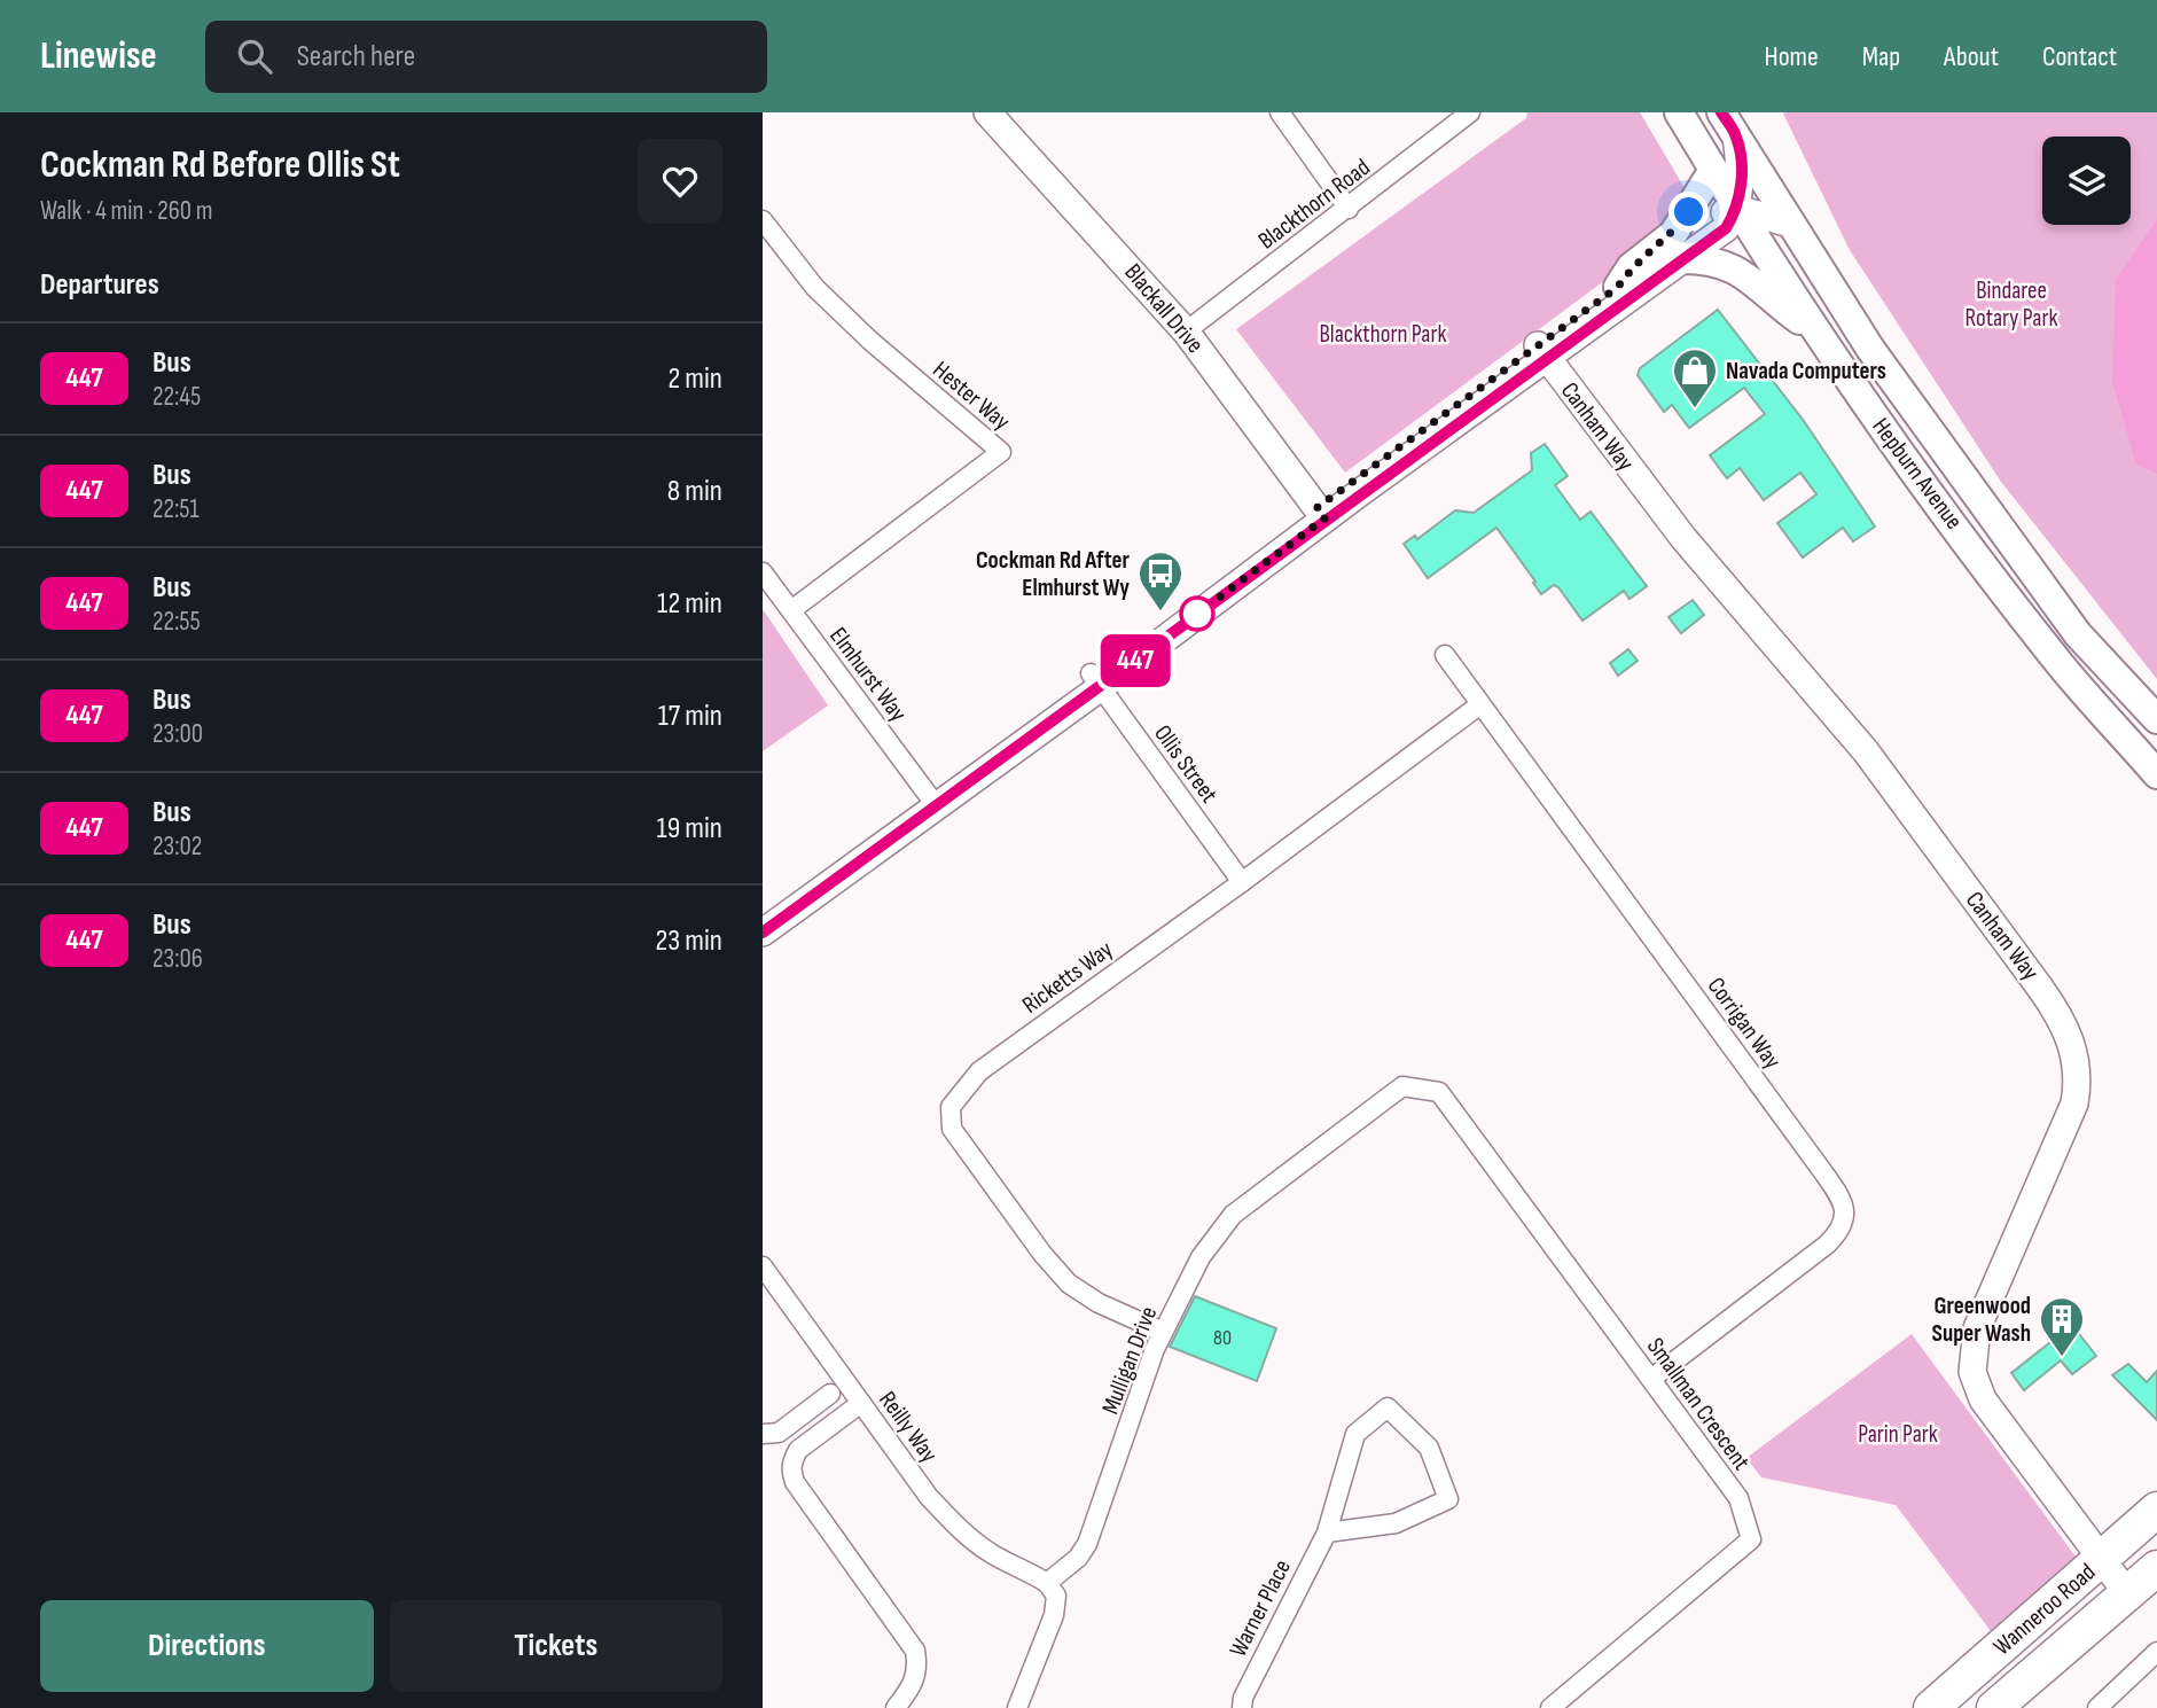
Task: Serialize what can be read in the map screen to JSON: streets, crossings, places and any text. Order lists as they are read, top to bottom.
{
  "streets": {
    "highway": ["Wanneroo Road"],
    "main road": ["Blackall Drive", "Canham Way", "Hepburn Avenue"],
    "street": [
      "Blackthorn Road",
      "Hester Way",
      "Elmhurst Way",
      "Ollis Street",
      "Ricketts Way",
      "Corrigan Way",
      "Mulligan Drive",
      "Smallman Crescent",
      "Reilly Way",
      "Warner Place"
    ]
  },
  "crossings": [
    ["Blackthorn Road", "Blackall Drive"],
    ["Hester Way", "Elmhurst Way"],
    ["Canham Way", "Wanneroo Road"],
    ["Ollis Street", "Ricketts Way"],
    ["Ricketts Way", "Corrigan Way"],
    ["Ricketts Way", "Mulligan Drive"],
    ["Corrigan Way", "Smallman Crescent"],
    ["Mulligan Drive", "Smallman Crescent"],
    ["Mulligan Drive", "Reilly Way"]
  ],
  "parks": ["Bindaree Rotary Park", "Blackthorn Park", "Parin Park"],
  "places": {
    "shop": ["Navada Computers"],
    "bus stop": ["Cockman Rd After Elmhurst Wy"],
    "building": ["Greenwood Super Wash"]
  },
  "lines": ["bus line 447"],
  "house_numbers": ["80"],
  "page": {
    "header": "Linewise",
    "search": "Search here",
    "nav": [
      "Home",
      "Map",
      "About",
      "Contact"
    ],
    "heading": [
      ["Cockman Rd Before Ollis St", "Walk · 4 min · 260 m"],
      "Departures"
    ],
    "on_map": "447",
    "list": [
      {
        "mark": "447",
        "name": "Bus",
        "note": "22:45",
        "value": "2 min"
      },
      {
        "mark": "447",
        "name": "Bus",
        "note": "22:51",
        "value": "8 min"
      },
      {
        "mark": "447",
        "name": "Bus",
        "note": "22:55",
        "value": "12 min"
      },
      {
        "mark": "447",
        "name": "Bus",
        "note": "23:00",
        "value": "17 min"
      },
      {
        "mark": "447",
        "name": "Bus",
        "note": "23:02",
        "value": "19 min"
      },
      {
        "mark": "447",
        "name": "Bus",
        "note": "23:06",
        "value": "23 min"
      }
    ],
    "buttons": ["Directions", "Tickets"]
  }
}
